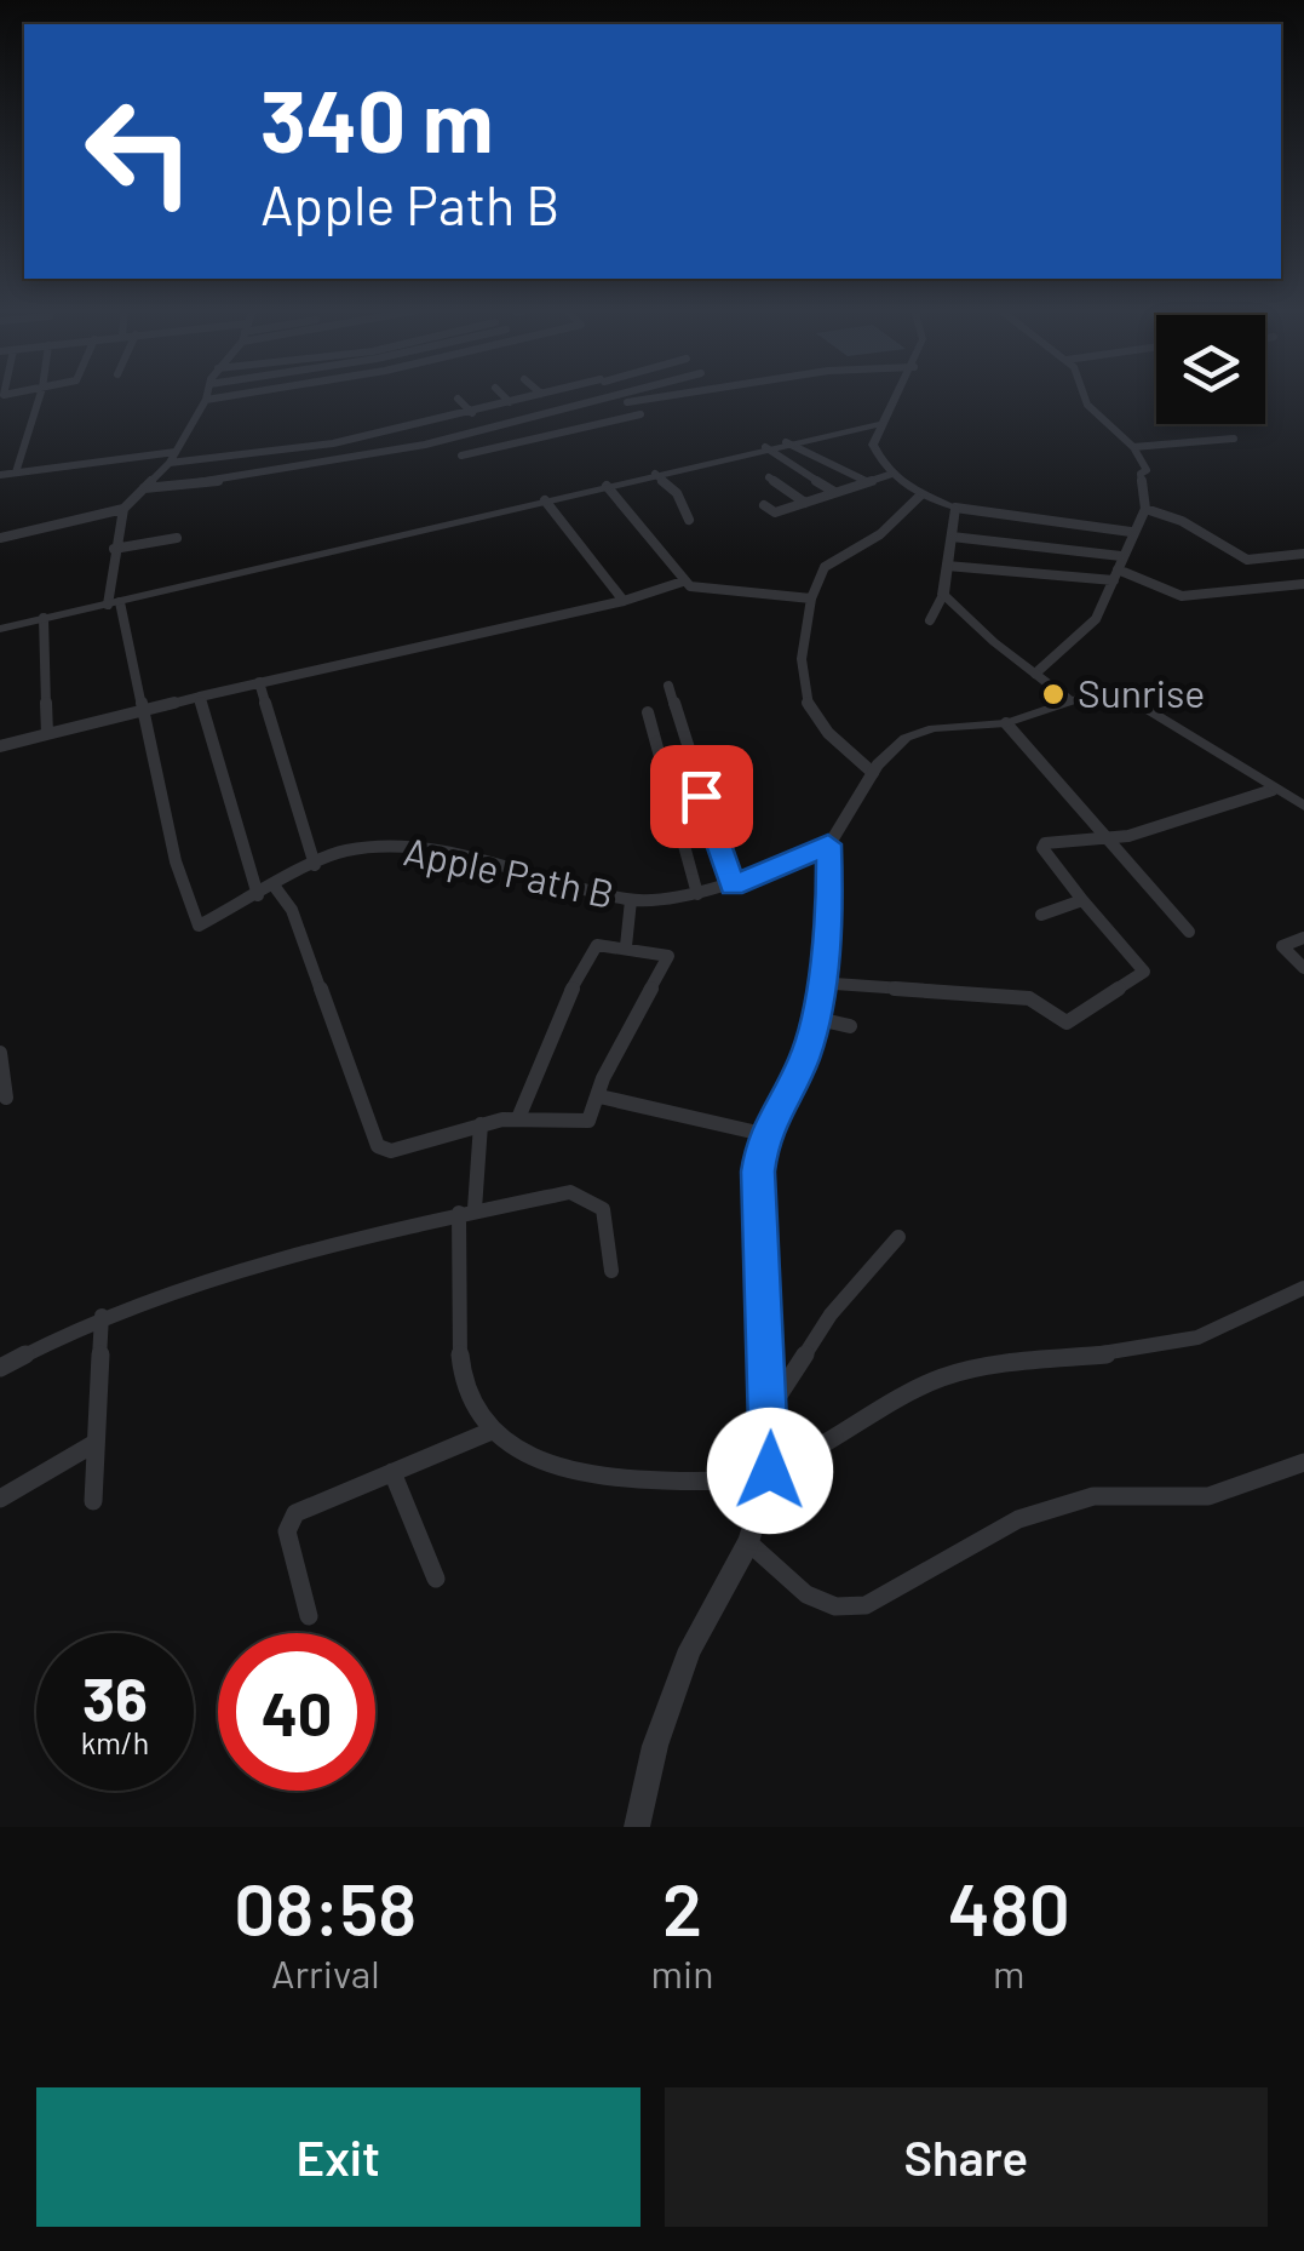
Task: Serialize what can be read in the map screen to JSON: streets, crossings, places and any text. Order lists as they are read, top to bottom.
{
  "streets": {
    "street": ["Apple Path B"]
  },
  "places": ["Sunrise"],
  "page": {
    "turn": ["340 m", "Apple Path B"],
    "speed": "36 km/h",
    "limit": "40",
    "eta": [
      "08:58",
      "Arrival",
      "2",
      "min",
      "480",
      "m"
    ],
    "buttons": ["Exit", "Share"]
  }
}
